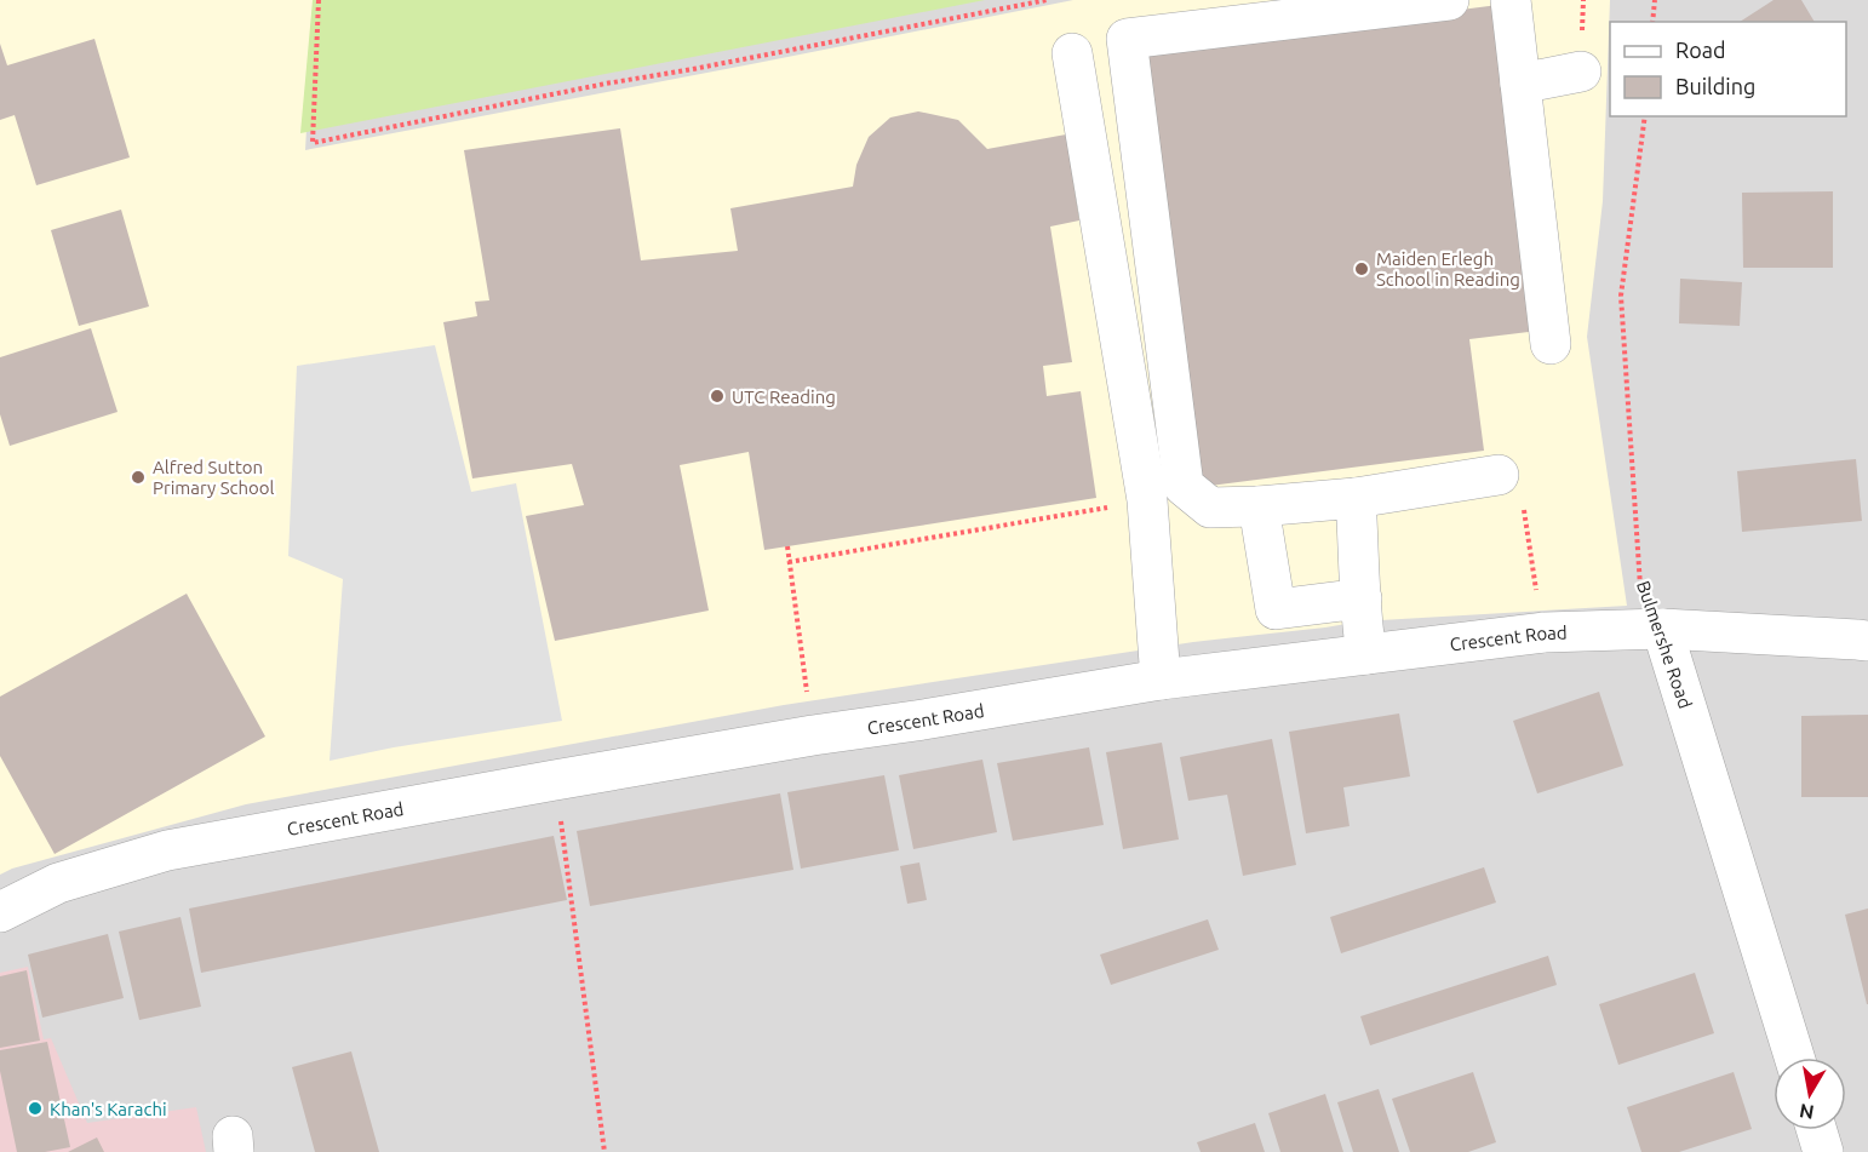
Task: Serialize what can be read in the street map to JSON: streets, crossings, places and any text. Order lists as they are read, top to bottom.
{
  "streets": {
    "street": ["Crescent Road", "Bulmershe Road"]
  },
  "crossings": [
    ["Crescent Road", "Bulmershe Road"]
  ],
  "places": [
    "Maiden Erlegh School in Reading",
    "UTC Reading",
    "Alfred Sutton Primary School",
    "Khan's Karachi"
  ],
  "legend": ["Road", "Building"],
  "north": "bottom"
}
